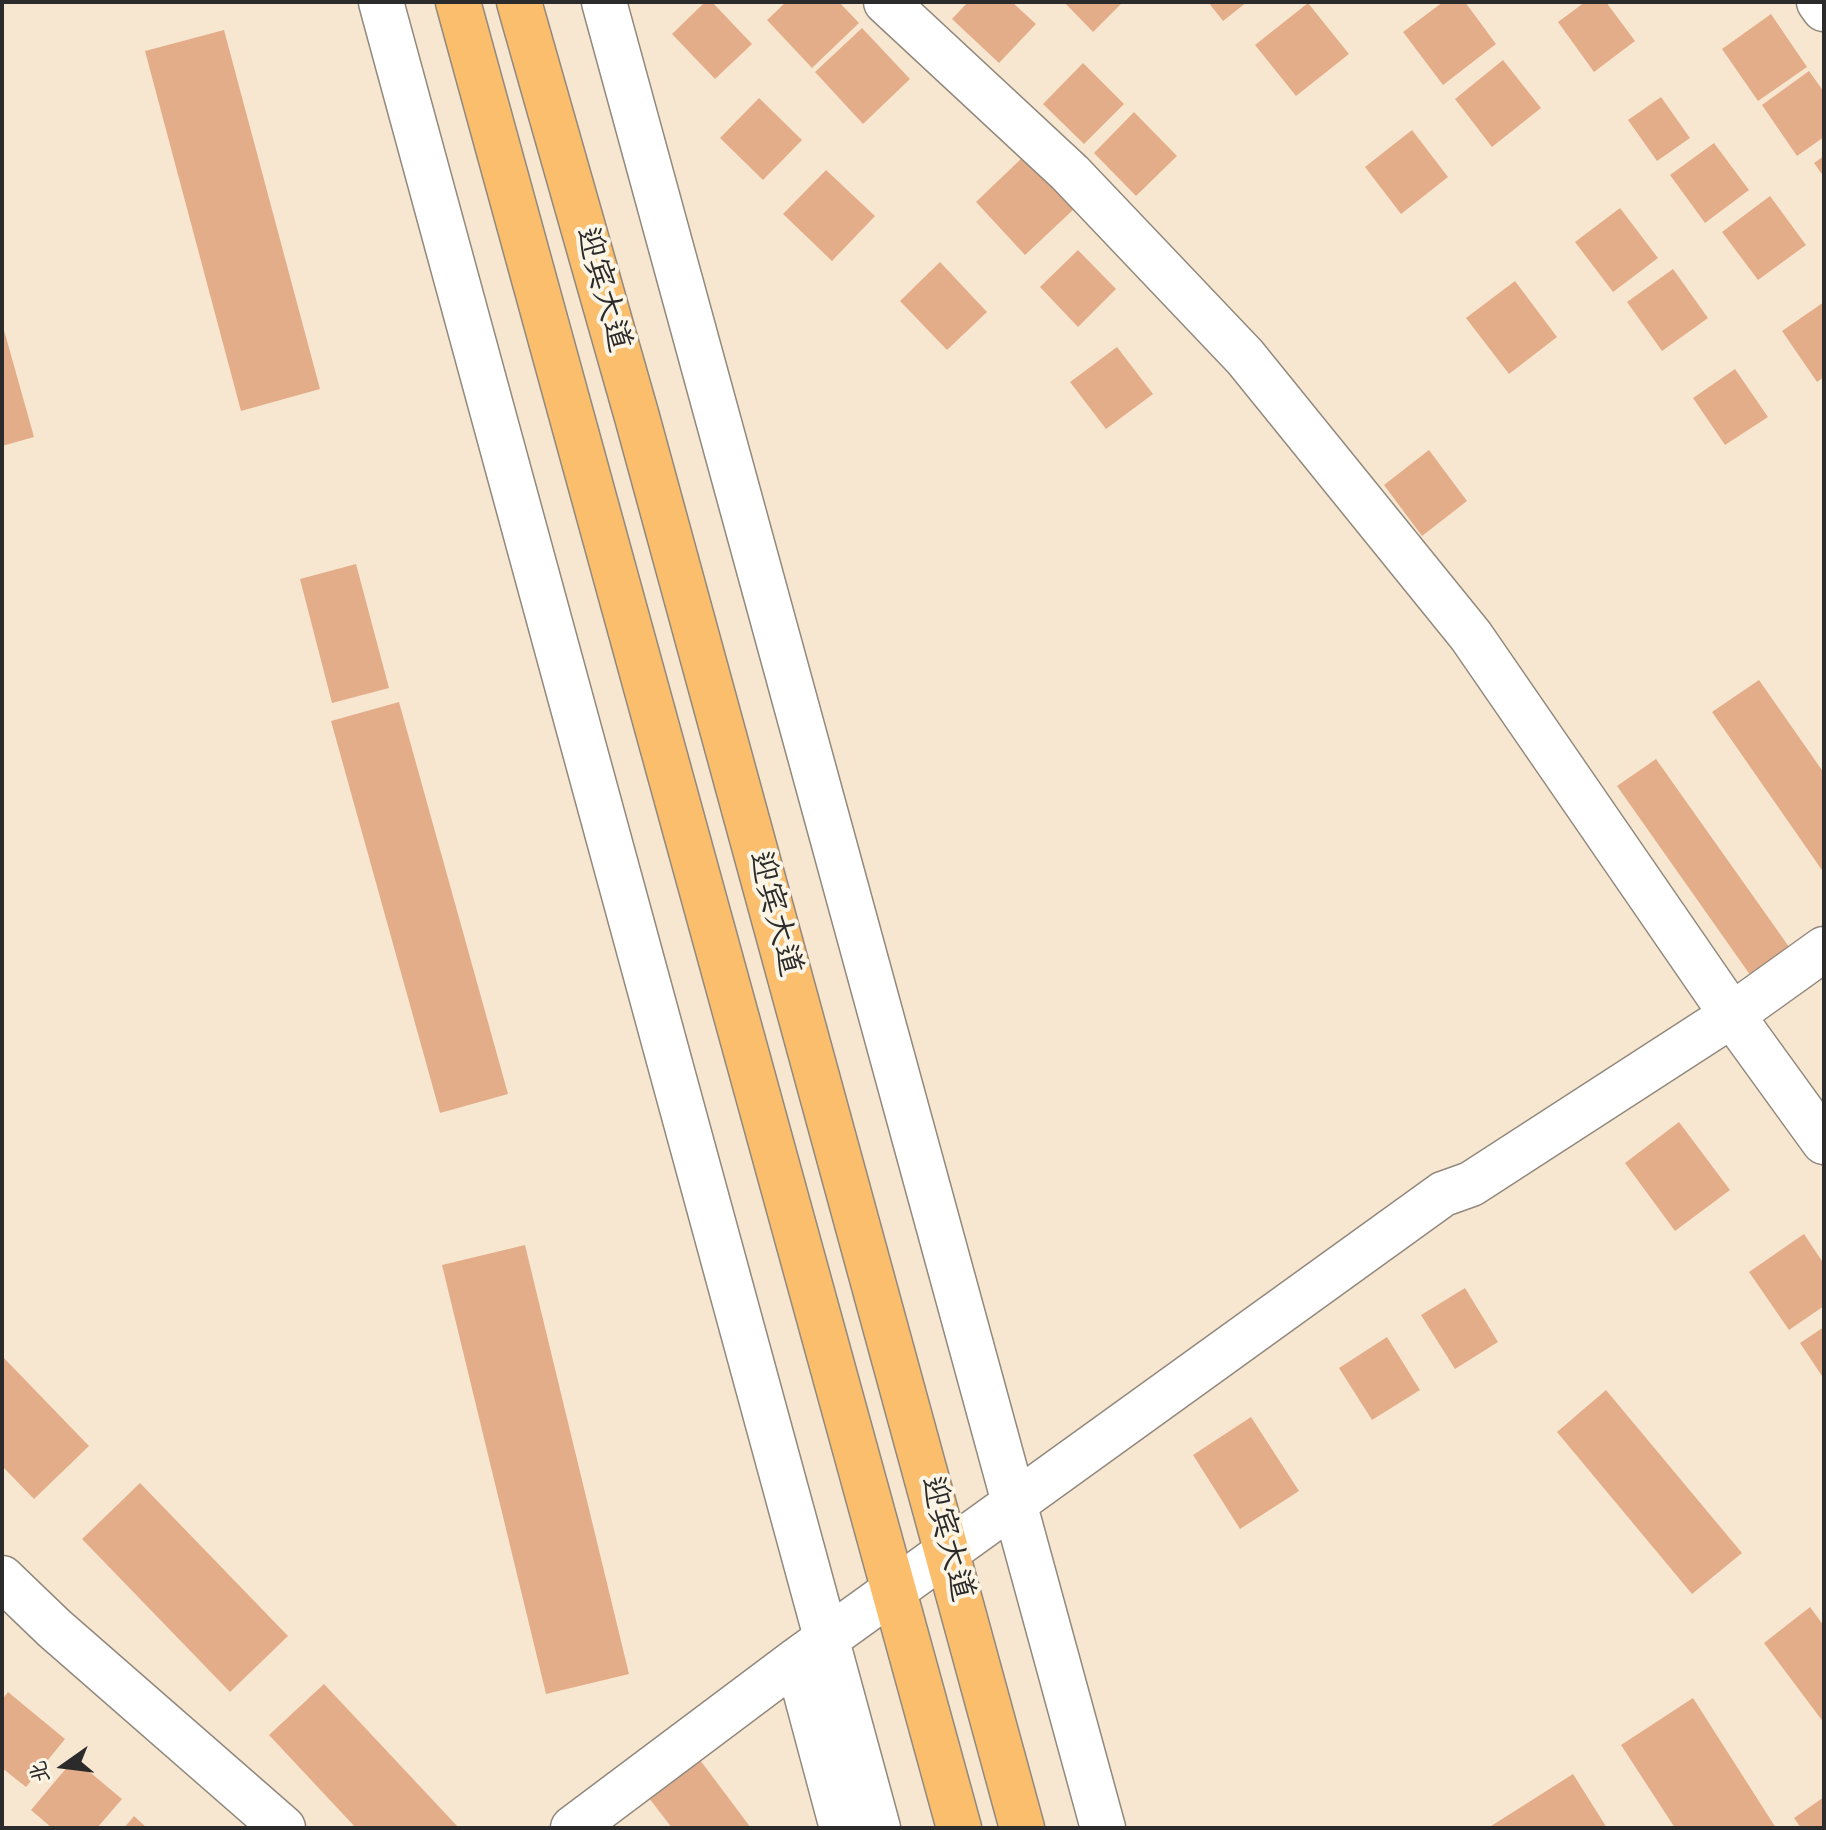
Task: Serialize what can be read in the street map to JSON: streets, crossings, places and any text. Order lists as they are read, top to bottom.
{
  "streets": {
    "main road": ["迎宾大道"]
  },
  "north": "left"
}
